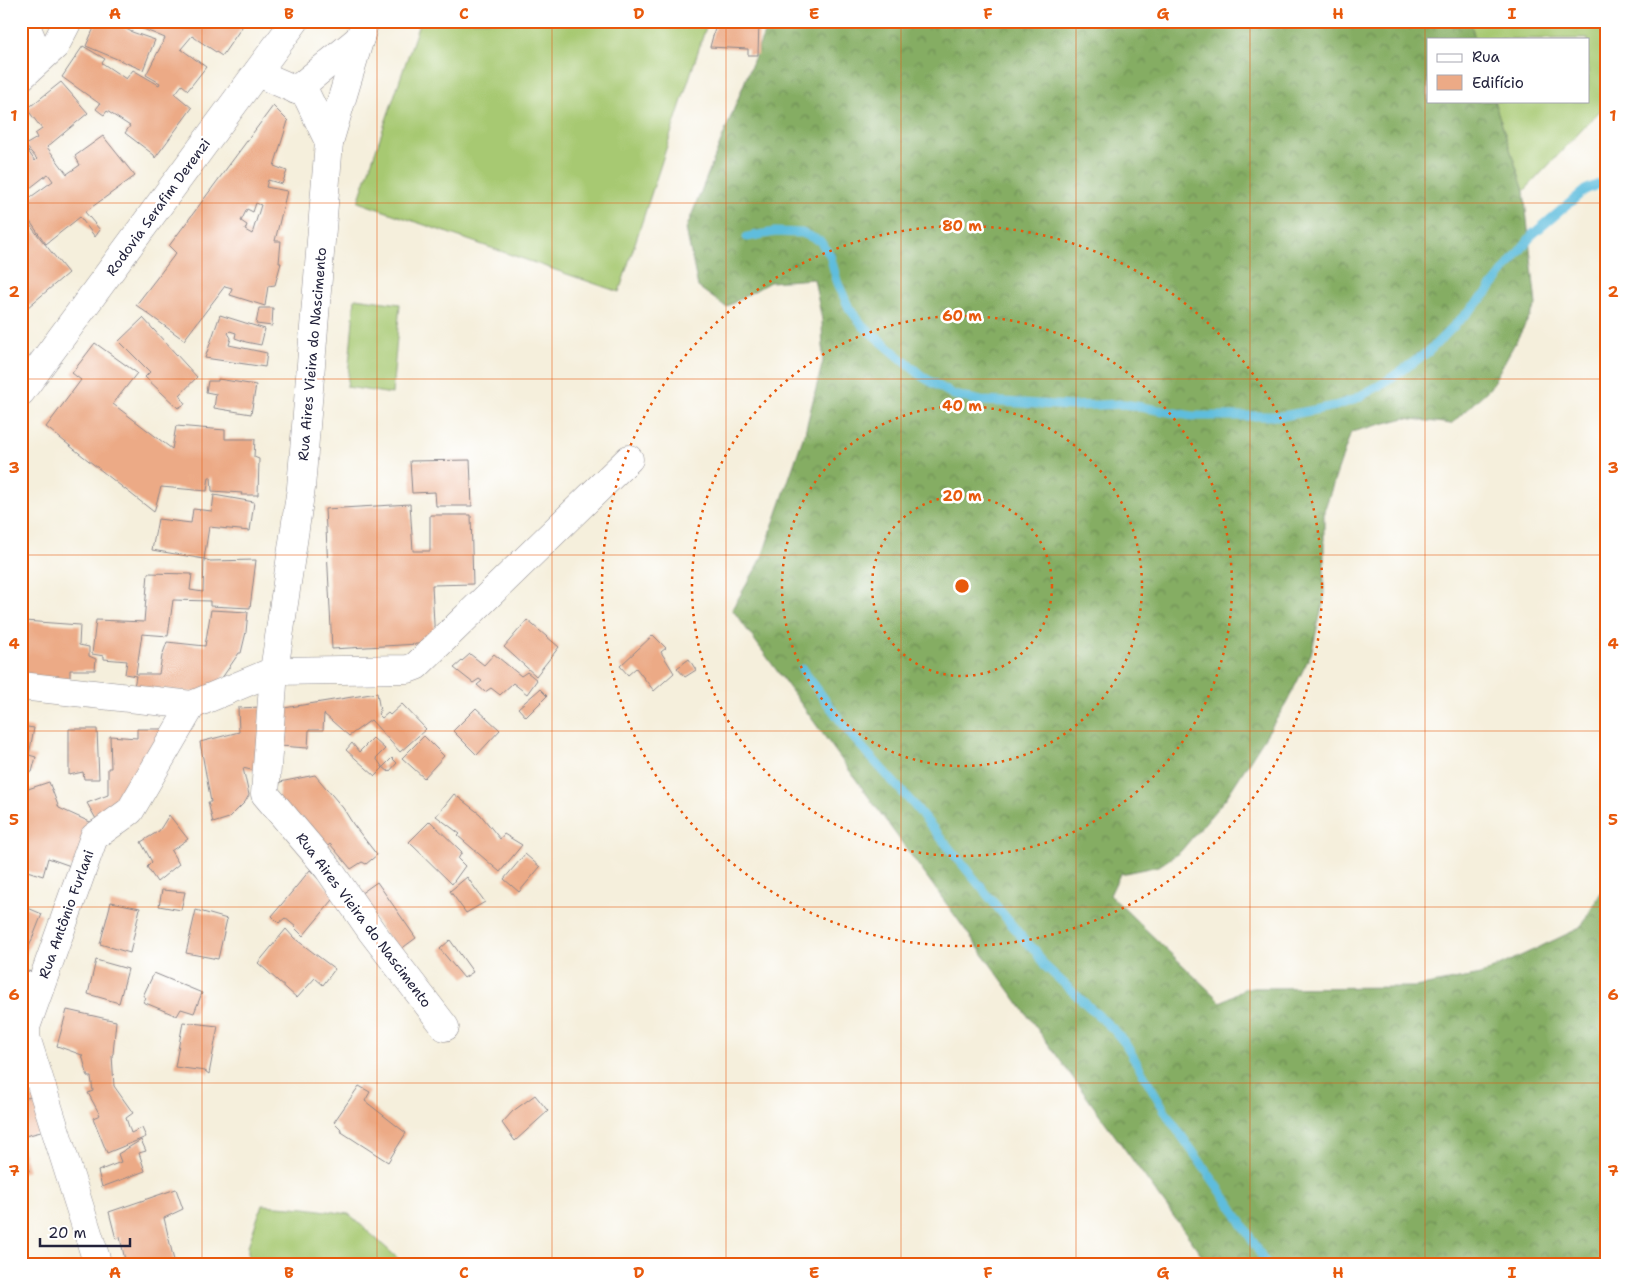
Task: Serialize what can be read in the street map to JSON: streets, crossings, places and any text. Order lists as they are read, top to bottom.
{
  "streets": {
    "street": ["Rodovia Serafim Derenzi", "Rua Aires Vieira do Nascimento", "Rua Antônio Furlani"]
  },
  "legend": ["Rua", "Edifício"],
  "scale_bar": "20 m",
  "grid": {
    "columns": [
      "A",
      "B",
      "C",
      "D",
      "E",
      "F",
      "G",
      "H",
      "I"
    ],
    "rows": [
      "1",
      "2",
      "3",
      "4",
      "5",
      "6",
      "7"
    ]
  },
  "rings": [
    "80 m",
    "60 m",
    "40 m",
    "20 m"
  ]
}
